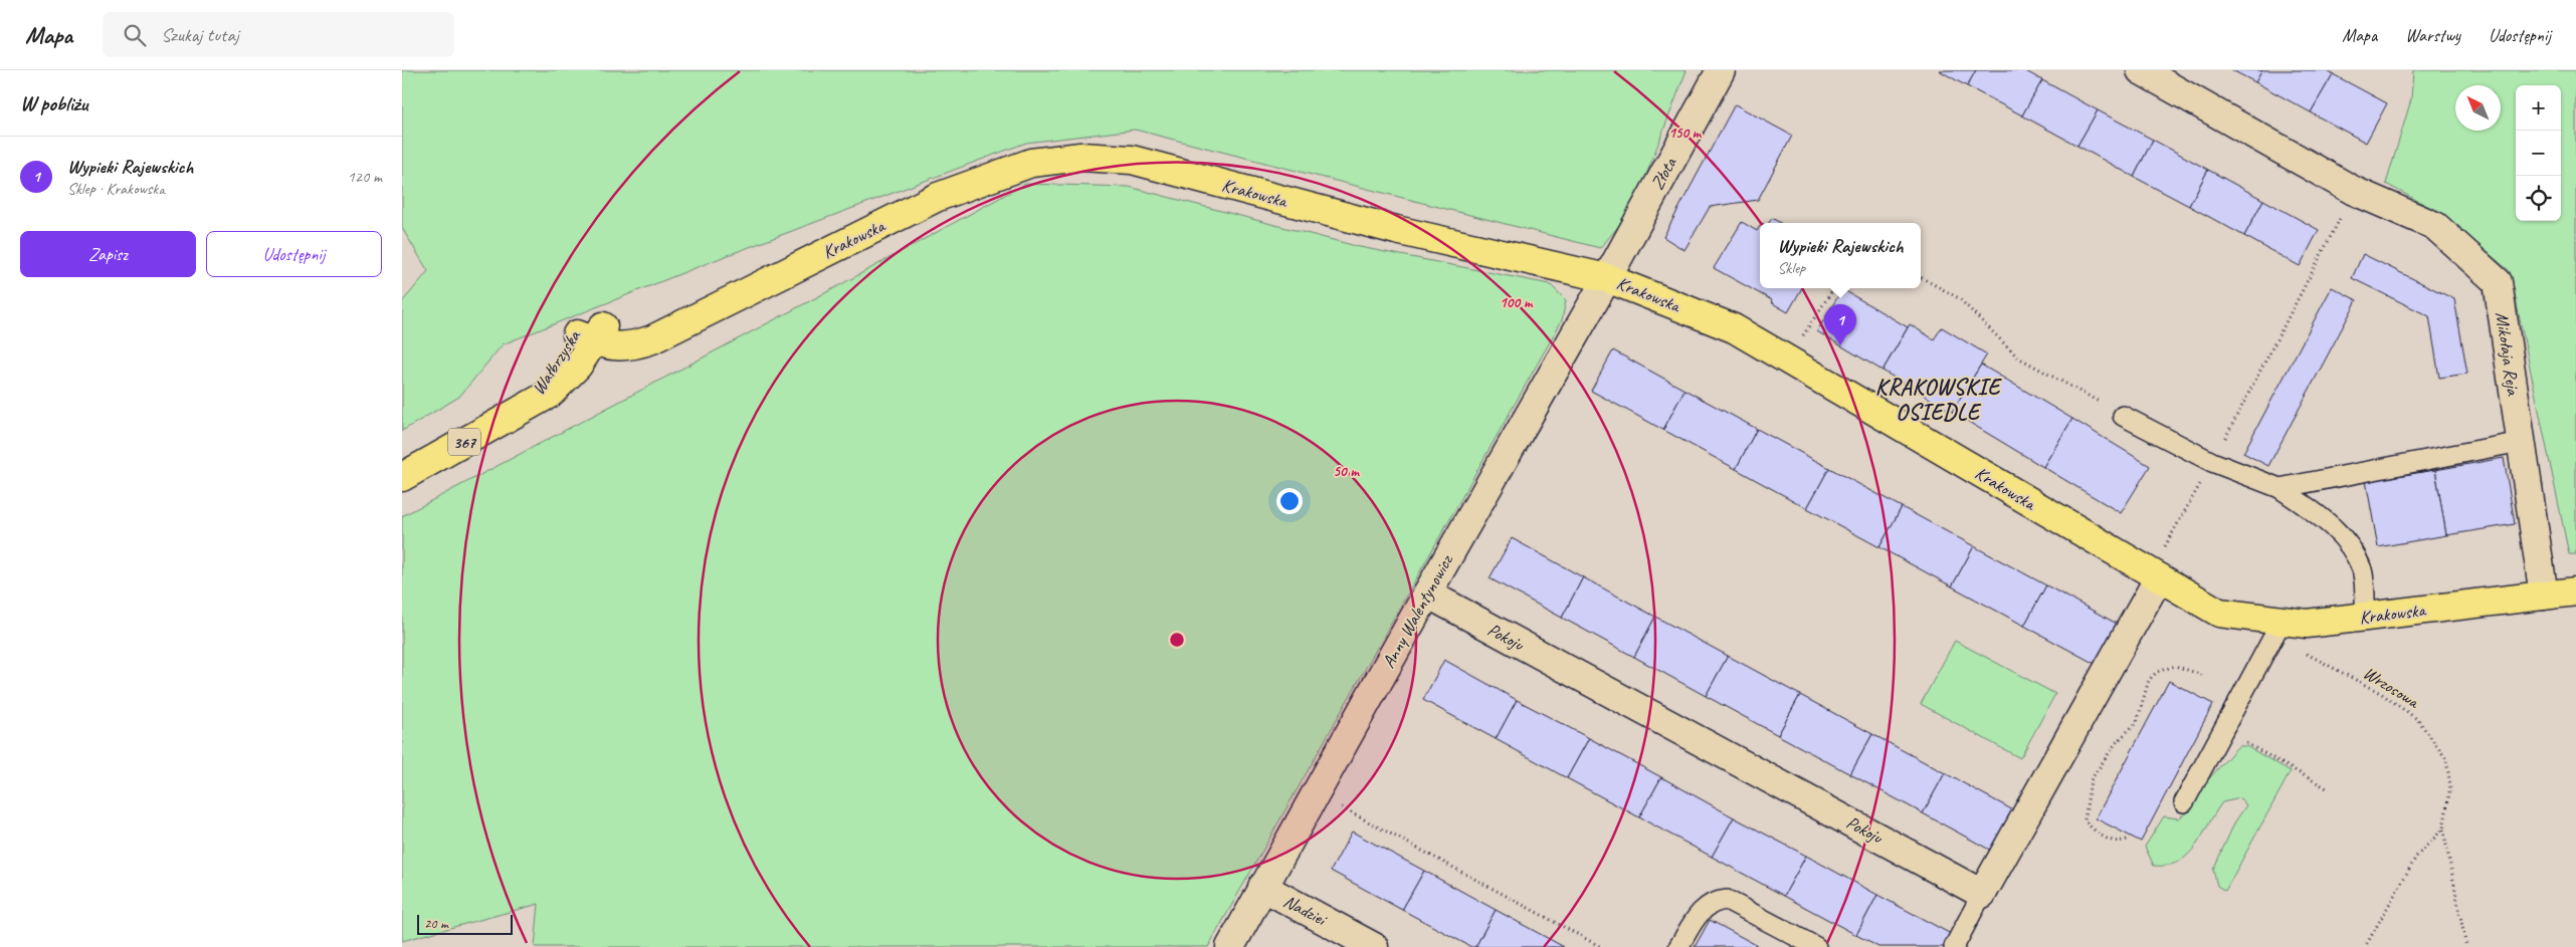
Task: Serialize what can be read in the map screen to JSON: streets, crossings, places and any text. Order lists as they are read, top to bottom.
{
  "streets": {
    "main road": ["Krakowska", "Wałbrzyska", "367"],
    "street": [
      "Złota",
      "Mikołaja Reja",
      "Anny Walentynowicz",
      "Pokoju",
      "Nadziei"
    ],
    "path": ["Wrzosowa"]
  },
  "crossings": [
    ["Złota", "Krakowska"],
    ["Złota", "Anny Walentynowicz"],
    ["Krakowska", "Mikołaja Reja"],
    ["Krakowska", "Wałbrzyska"],
    ["Krakowska", "Anny Walentynowicz"],
    ["Krakowska", "Wrzosowa"],
    ["Anny Walentynowicz", "Pokoju"],
    ["Anny Walentynowicz", "Nadziei"]
  ],
  "districts": ["KRAKOWSKIE OSIEDLE"],
  "scale_bar": "20 m",
  "north": "top left",
  "page": {
    "header": "Mapa",
    "search": "Szukaj tutaj",
    "nav": ["Mapa", "Warstwy", "Udostępnij"],
    "heading": "W pobliżu",
    "map_buttons": ["+", "−"],
    "list": [
      {
        "mark": "1",
        "name": "Wypieki Rajewskich",
        "note": "Sklep · Krakowska",
        "value": "120 m"
      }
    ],
    "buttons": ["Zapisz", "Udostępnij"],
    "popup": ["Wypieki Rajewskich", "Sklep"],
    "pins": "1",
    "scale": "20 m"
  },
  "rings": ["150 m", "100 m", "50 m"]
}
